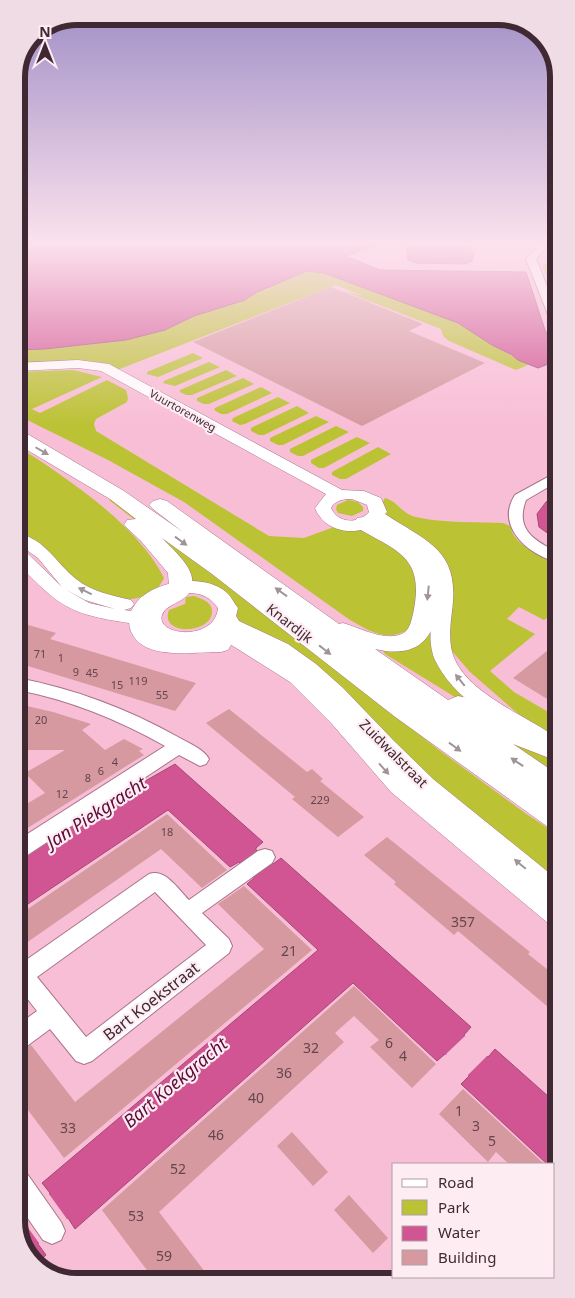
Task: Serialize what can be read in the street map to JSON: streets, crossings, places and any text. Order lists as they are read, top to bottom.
{
  "streets": {
    "main road": ["Knardijk"],
    "street": ["Vuurtorenweg", "Zuidwalstraat", "Bart Koekstraat"]
  },
  "water": ["Jan Piekgracht", "Bart Koekgracht"],
  "house_numbers": [
    "71",
    "1",
    "9",
    "45",
    "119",
    "15",
    "55",
    "20",
    "4",
    "6",
    "8",
    "12",
    "229",
    "18",
    "357",
    "21",
    "6",
    "32",
    "4",
    "36",
    "40",
    "1",
    "3",
    "33",
    "46",
    "5",
    "52",
    "53",
    "59"
  ],
  "legend": [
    "Road",
    "Park",
    "Water",
    "Building"
  ],
  "north": "top"
}
